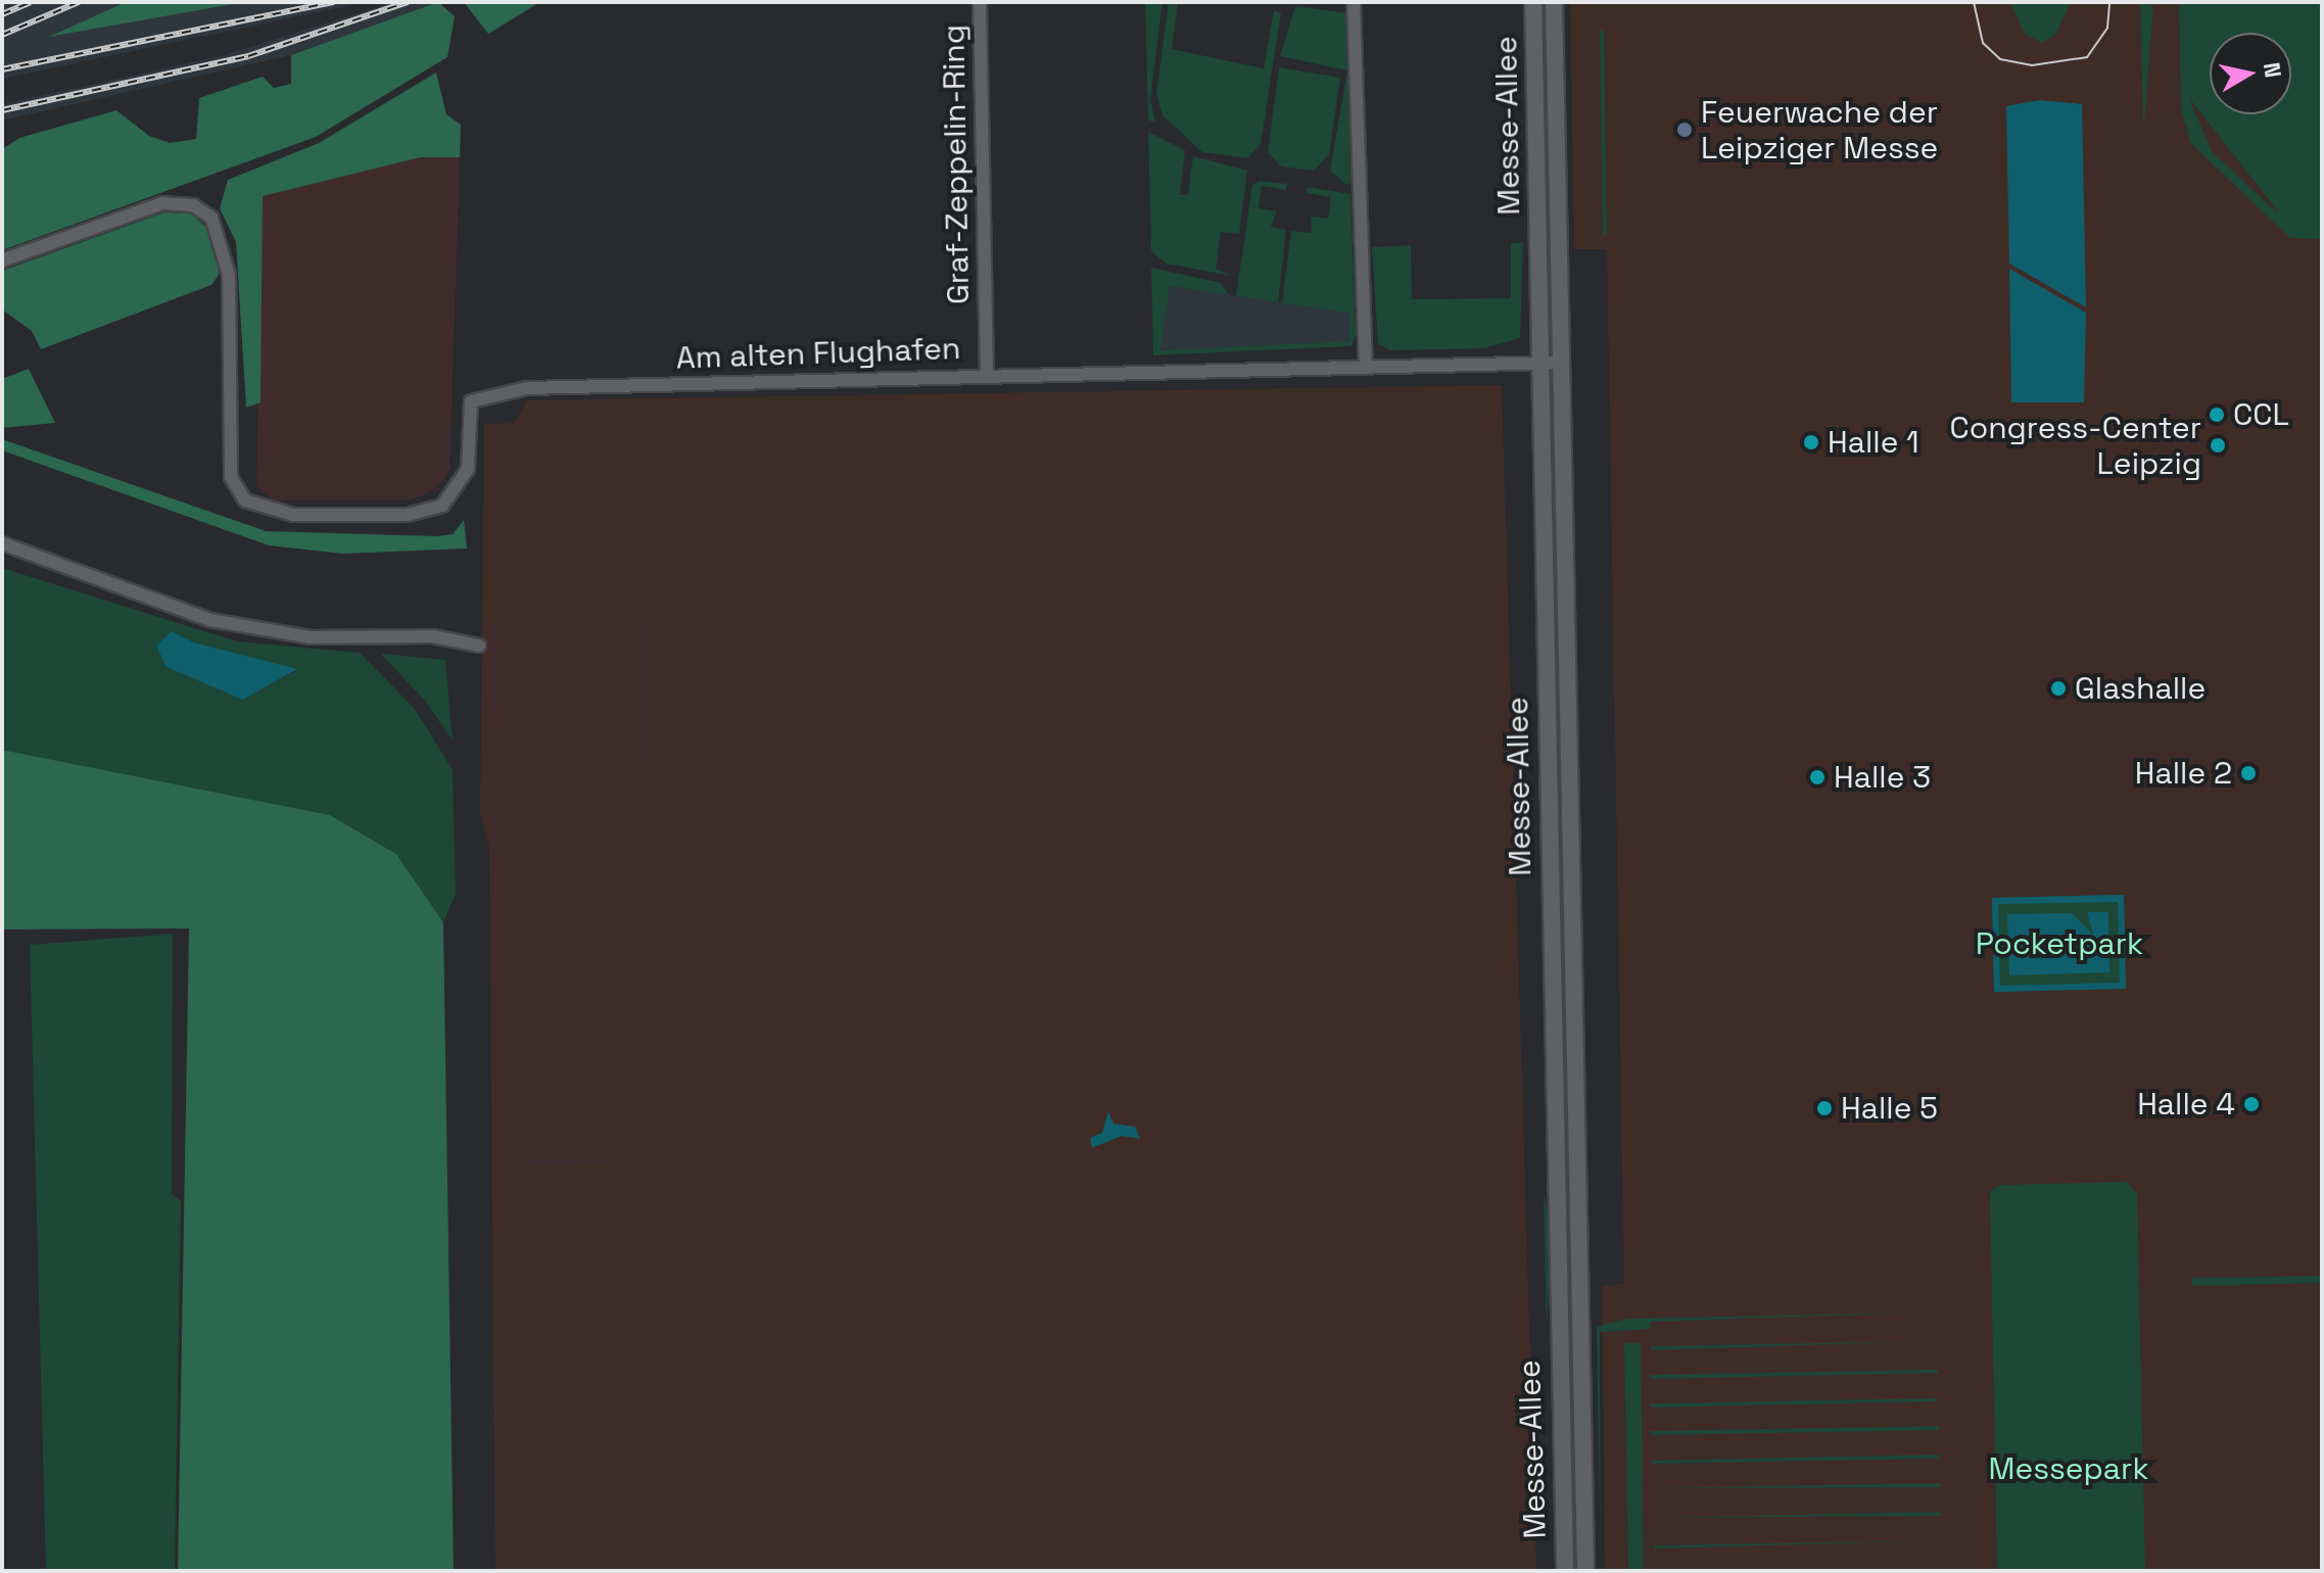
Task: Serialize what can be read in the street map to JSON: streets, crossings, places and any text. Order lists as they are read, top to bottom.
{
  "streets": {
    "main road": ["Messe-Allee"],
    "street": ["Graf-Zeppelin-Ring", "Am alten Flughafen"]
  },
  "crossings": [
    ["Messe-Allee", "Am alten Flughafen"],
    ["Graf-Zeppelin-Ring", "Am alten Flughafen"]
  ],
  "parks": ["Pocketpark", "Messepark"],
  "places": [
    "Feuerwache der Leipziger Messe",
    "CCL",
    "Halle 1",
    "Congress-Center Leipzig",
    "Glashalle",
    "Halle 2",
    "Halle 3",
    "Halle 4",
    "Halle 5"
  ],
  "north": "right"
}
